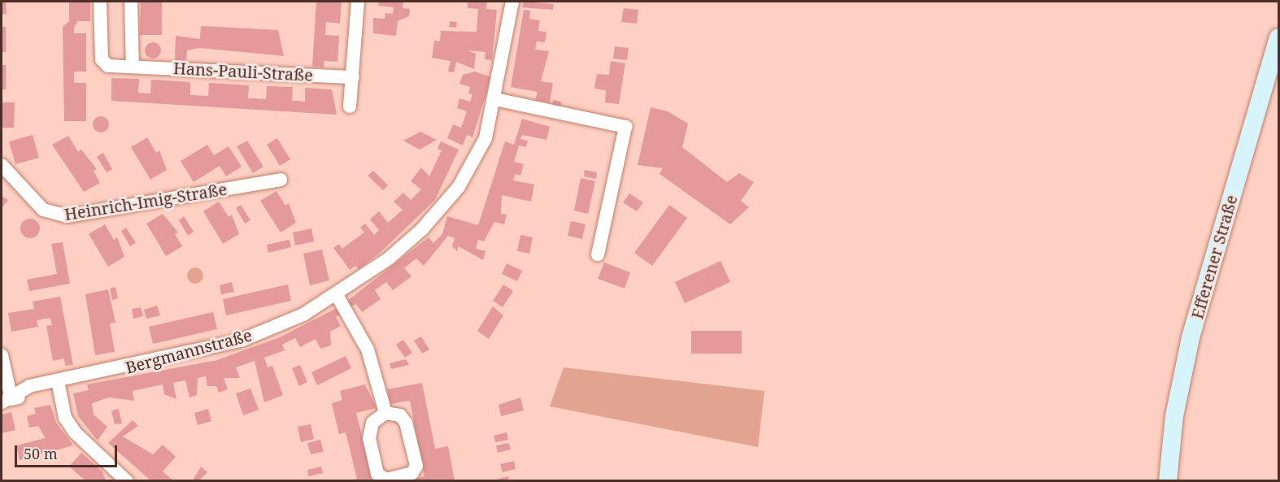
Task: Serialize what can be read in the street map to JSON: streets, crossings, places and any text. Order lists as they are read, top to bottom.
{
  "streets": {
    "street": [
      "Hans-Pauli-Straße",
      "Heinrich-Imig-Straße",
      "Efferener Straße",
      "Bergmannstraße"
    ]
  },
  "scale_bar": "50 m"
}
